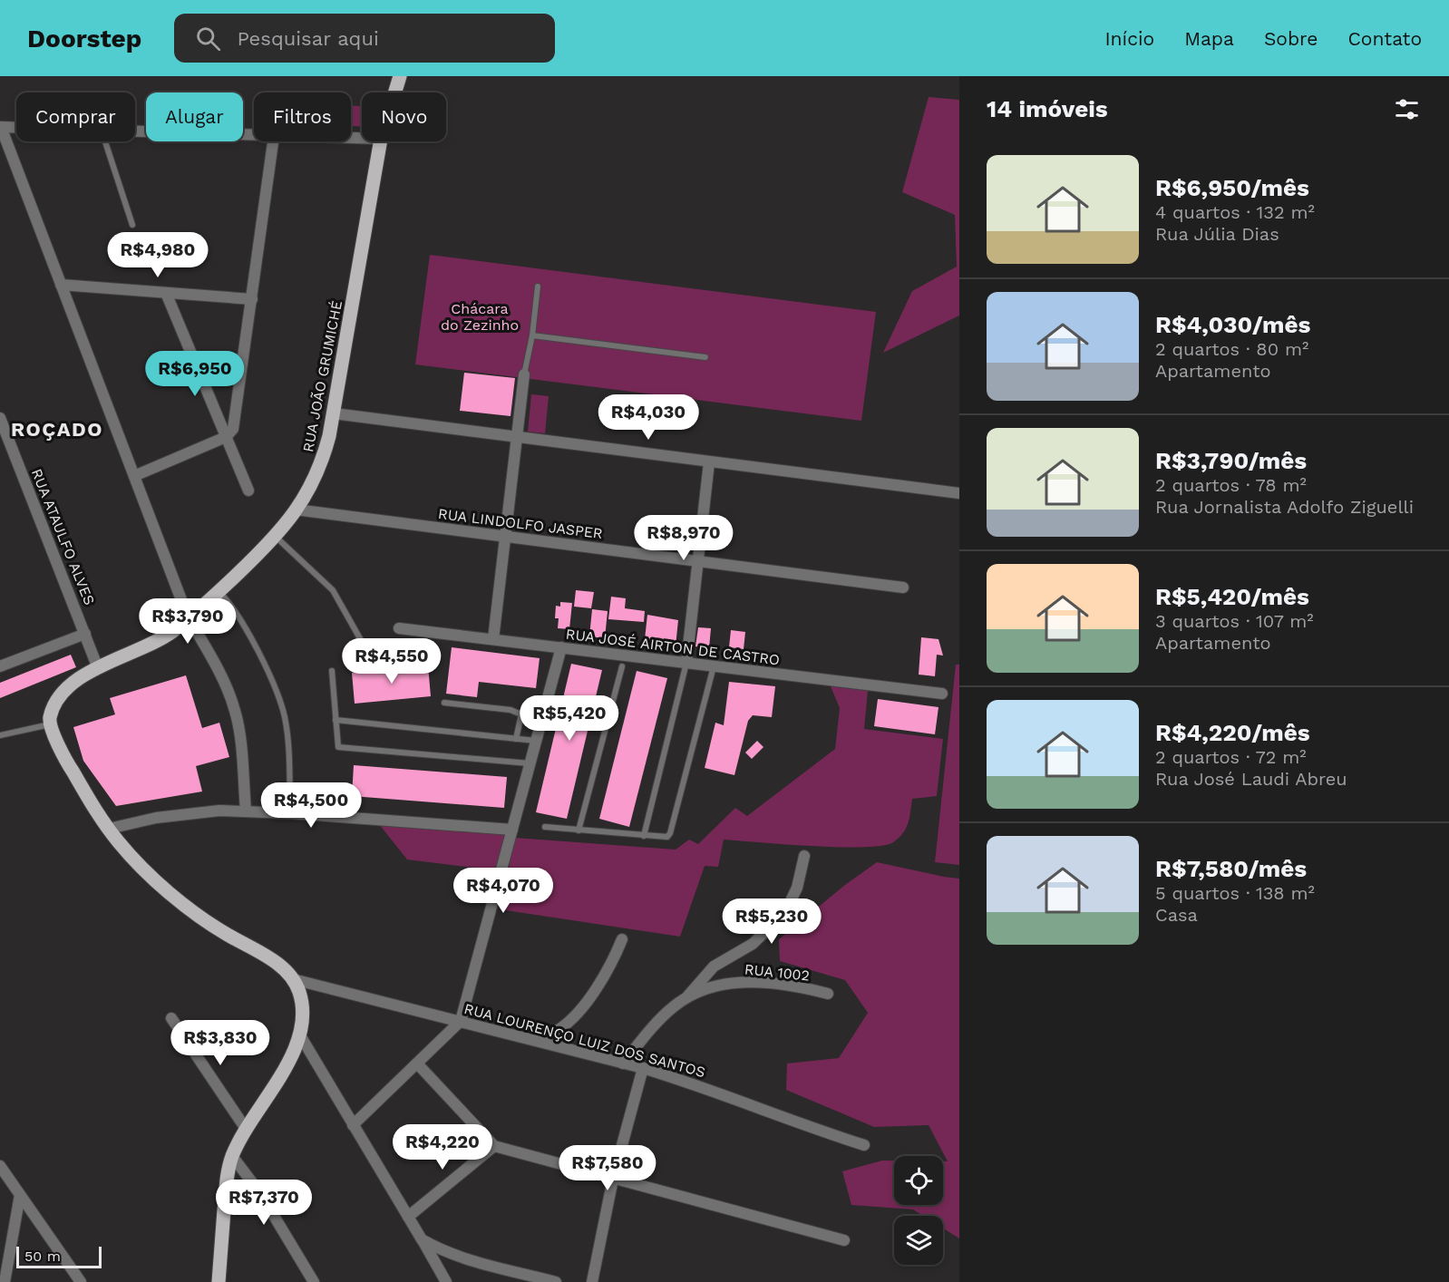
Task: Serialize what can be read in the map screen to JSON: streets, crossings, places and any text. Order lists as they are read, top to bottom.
{
  "streets": {
    "main road": ["RUA JOÃO GRUMICHÉ"],
    "street": [
      "RUA LINDOLFO JASPER",
      "RUA ATAULFO ALVES",
      "RUA JOSÉ AIRTON DE CASTRO",
      "RUA 1002",
      "RUA LOURENÇO LUIZ DOS SANTOS"
    ]
  },
  "crossings": [
    ["RUA JOÃO GRUMICHÉ", "RUA LINDOLFO JASPER"],
    ["RUA JOÃO GRUMICHÉ", "RUA ATAULFO ALVES"],
    ["RUA 1002", "RUA LOURENÇO LUIZ DOS SANTOS"]
  ],
  "districts": ["ROÇADO"],
  "parks": ["Chácara do Zezinho"],
  "scale_bar": "50 m",
  "page": {
    "header": "Doorstep",
    "search": "Pesquisar aqui",
    "nav": [
      "Início",
      "Mapa",
      "Sobre",
      "Contato"
    ],
    "heading": "14 imóveis",
    "chip": [
      "Comprar",
      "Alugar",
      "Filtros",
      "Novo"
    ],
    "list": [
      {
        "name": "R$6,950/mês",
        "note": "4 quartos · 132 m² · Rua Júlia Dias"
      },
      {
        "name": "R$4,030/mês",
        "note": "2 quartos · 80 m² · Apartamento"
      },
      {
        "name": "R$3,790/mês",
        "note": "2 quartos · 78 m² · Rua Jornalista Adolfo Ziguelli"
      },
      {
        "name": "R$5,420/mês",
        "note": "3 quartos · 107 m² · Apartamento"
      },
      {
        "name": "R$4,220/mês",
        "note": "2 quartos · 72 m² · Rua José Laudi Abreu"
      },
      {
        "name": "R$7,580/mês",
        "note": "5 quartos · 138 m² · Casa"
      }
    ],
    "price": [
      "R$4,980",
      "R$6,950",
      "R$4,030",
      "R$8,970",
      "R$3,790",
      "R$4,550",
      "R$5,420",
      "R$4,500",
      "R$4,070",
      "R$5,230",
      "R$3,830",
      "R$4,220",
      "R$7,580",
      "R$7,370"
    ],
    "scale": "50 m"
  }
}
